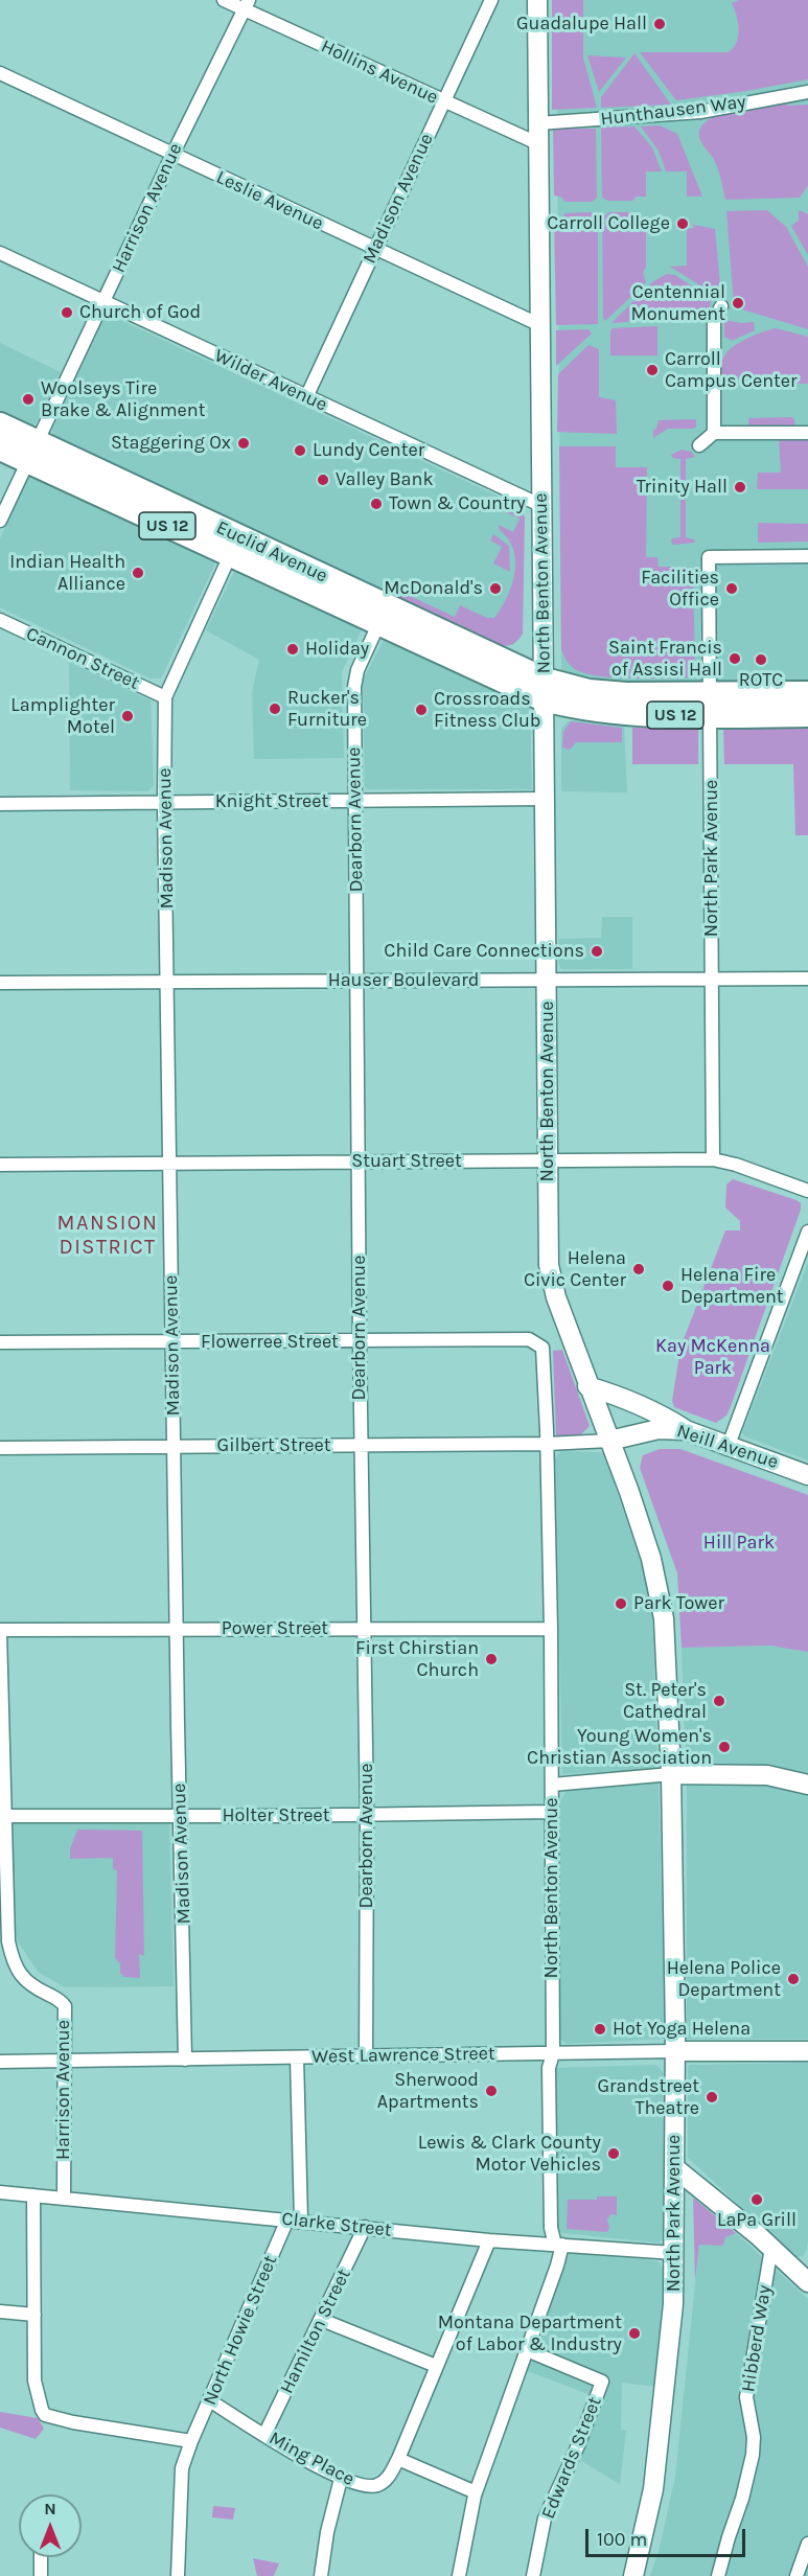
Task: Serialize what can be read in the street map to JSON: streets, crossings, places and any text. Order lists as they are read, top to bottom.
{
  "streets": {
    "highway": ["US 12", "Euclid Avenue"],
    "main road": [
      "North Benton Avenue",
      "North Park Avenue",
      "Neill Avenue",
      "West Lawrence Street"
    ],
    "street": [
      "Hollins Avenue",
      "Hunthausen Way",
      "Madison Avenue",
      "Leslie Avenue",
      "Harrison Avenue",
      "Wilder Avenue",
      "Cannon Street",
      "Knight Street",
      "Dearborn Avenue",
      "Hauser Boulevard",
      "Stuart Street",
      "Flowerree Street",
      "Gilbert Street",
      "Power Street",
      "Holter Street",
      "Clarke Street",
      "North Howie Street",
      "Hamilton Street",
      "Hibberd Way",
      "Edwards Street",
      "Ming Place"
    ]
  },
  "crossings": [
    ["Hollins Avenue", "Madison Avenue"],
    ["Hollins Avenue", "Harrison Avenue"],
    ["Hollins Avenue", "North Benton Avenue"],
    ["Hunthausen Way", "North Benton Avenue"],
    ["Madison Avenue", "Leslie Avenue"],
    ["Madison Avenue", "Wilder Avenue"],
    ["Madison Avenue", "Euclid Avenue"],
    ["Madison Avenue", "Cannon Street"],
    ["Madison Avenue", "Knight Street"],
    ["Madison Avenue", "Hauser Boulevard"],
    ["Madison Avenue", "Stuart Street"],
    ["Madison Avenue", "Flowerree Street"],
    ["Madison Avenue", "Gilbert Street"],
    ["Madison Avenue", "Power Street"],
    ["Madison Avenue", "Holter Street"],
    ["Madison Avenue", "West Lawrence Street"],
    ["Leslie Avenue", "Harrison Avenue"],
    ["Leslie Avenue", "North Benton Avenue"],
    ["Harrison Avenue", "Wilder Avenue"],
    ["Harrison Avenue", "Euclid Avenue"],
    ["Harrison Avenue", "Power Street"],
    ["Harrison Avenue", "Holter Street"],
    ["Harrison Avenue", "West Lawrence Street"],
    ["Harrison Avenue", "Clarke Street"],
    ["Wilder Avenue", "North Benton Avenue"],
    ["US 12", "Euclid Avenue"],
    ["US 12", "North Benton Avenue"],
    ["US 12", "North Park Avenue"],
    ["Euclid Avenue", "North Benton Avenue"],
    ["Euclid Avenue", "Dearborn Avenue"],
    ["North Benton Avenue", "Knight Street"],
    ["North Benton Avenue", "North Park Avenue"],
    ["North Benton Avenue", "Hauser Boulevard"],
    ["North Benton Avenue", "Stuart Street"],
    ["North Benton Avenue", "Flowerree Street"],
    ["North Benton Avenue", "Gilbert Street"],
    ["North Benton Avenue", "Power Street"],
    ["North Benton Avenue", "Holter Street"],
    ["North Benton Avenue", "West Lawrence Street"],
    ["North Benton Avenue", "Clarke Street"],
    ["North Benton Avenue", "Edwards Street"],
    ["Knight Street", "Dearborn Avenue"],
    ["Dearborn Avenue", "Hauser Boulevard"],
    ["Dearborn Avenue", "Stuart Street"],
    ["Dearborn Avenue", "Flowerree Street"],
    ["Dearborn Avenue", "Gilbert Street"],
    ["Dearborn Avenue", "Power Street"],
    ["Dearborn Avenue", "Holter Street"],
    ["Dearborn Avenue", "West Lawrence Street"],
    ["North Park Avenue", "Hauser Boulevard"],
    ["North Park Avenue", "Stuart Street"],
    ["North Park Avenue", "Neill Avenue"],
    ["North Park Avenue", "West Lawrence Street"],
    ["North Park Avenue", "Clarke Street"],
    ["Clarke Street", "North Howie Street"],
    ["Clarke Street", "Hamilton Street"],
    ["North Howie Street", "Ming Place"],
    ["Hamilton Street", "Ming Place"]
  ],
  "districts": ["MANSION DISTRICT"],
  "parks": ["Kay McKenna Park", "Hill Park"],
  "places": [
    "Guadalupe Hall",
    "Carroll College",
    "Centennial Monument",
    "Church of God",
    "Carroll Campus Center",
    "Woolseys Tire Brake & Alignment",
    "Staggering Ox",
    "Lundy Center",
    "Valley Bank",
    "Trinity Hall",
    "Town & Country",
    "Indian Health Alliance",
    "McDonald's",
    "Facilities Office",
    "Holiday",
    "Saint Francis of Assisi Hall",
    "ROTC",
    "Rucker's Furniture",
    "Crossroads Fitness Club",
    "Lamplighter Motel",
    "Child Care Connections",
    "Helena Civic Center",
    "Helena Fire Department",
    "Park Tower",
    "First Chirstian Church",
    "St. Peter's Cathedral",
    "Young Women's Christian Association",
    "Helena Police Department",
    "Hot Yoga Helena",
    "Sherwood Apartments",
    "Grandstreet Theatre",
    "Lewis & Clark County Motor Vehicles",
    "LaPa Grill",
    "Montana Department of Labor & Industry"
  ],
  "scale_bar": "100 m",
  "north": "top"
}
